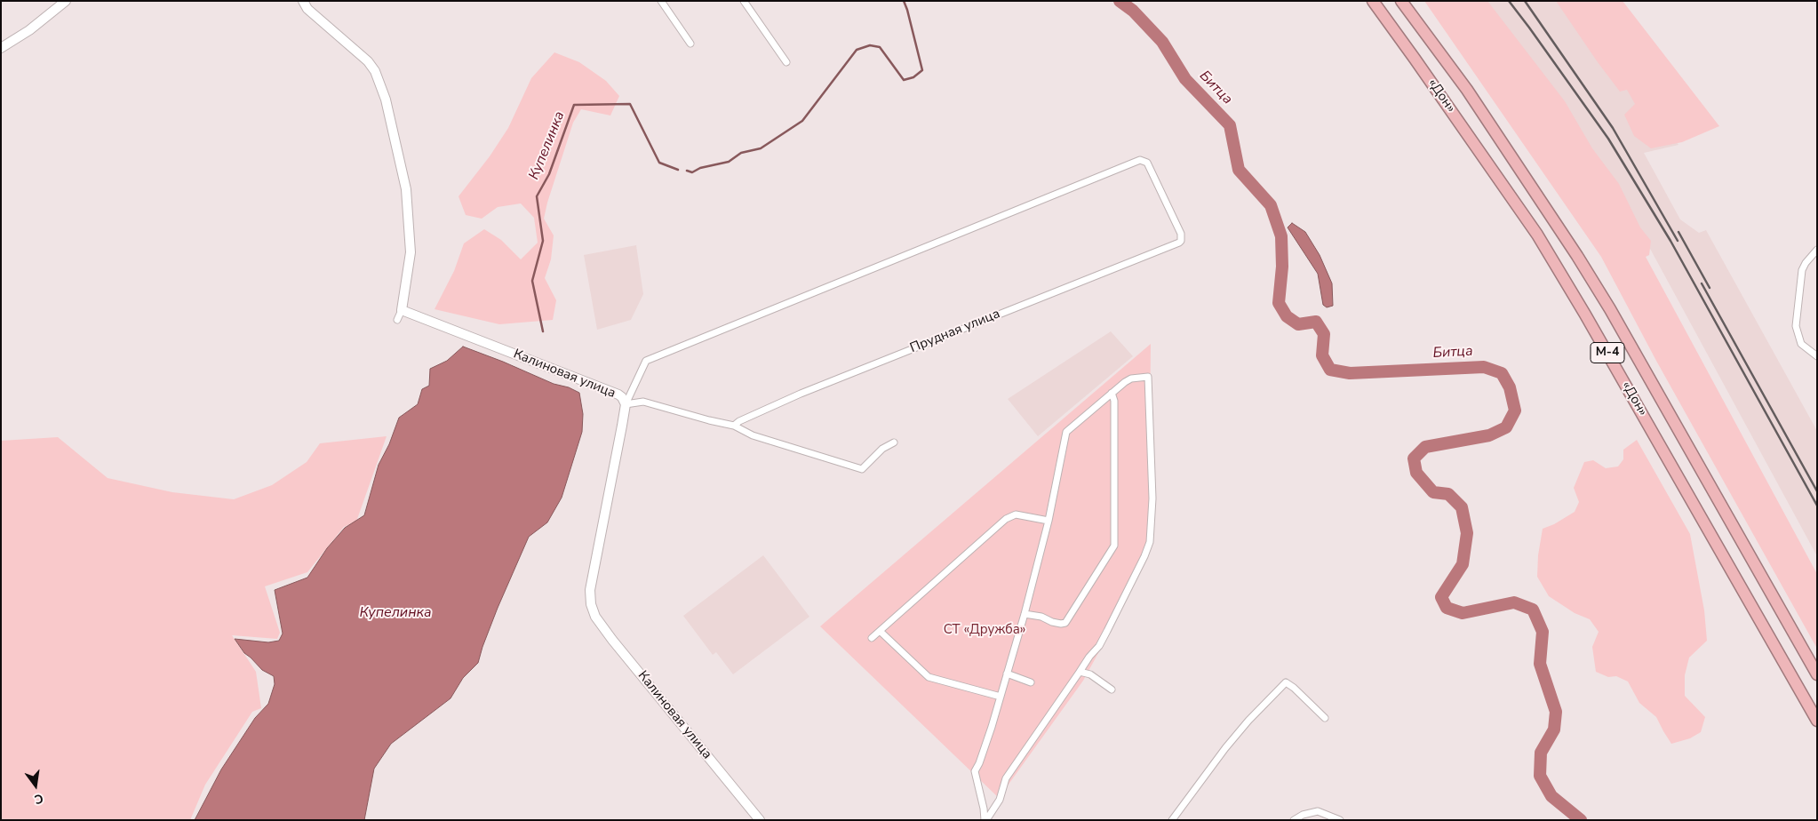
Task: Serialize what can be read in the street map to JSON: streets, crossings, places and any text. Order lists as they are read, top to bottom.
{
  "streets": {
    "highway": ["«Дон»", "М-4"],
    "street": ["Прудная улица", "Калиновая улица"]
  },
  "crossings": [
    ["Прудная улица", "Калиновая улица"]
  ],
  "water": ["Битца", "Купелинка"],
  "parks": ["СТ «Дружба»"],
  "north": "bottom"
}
